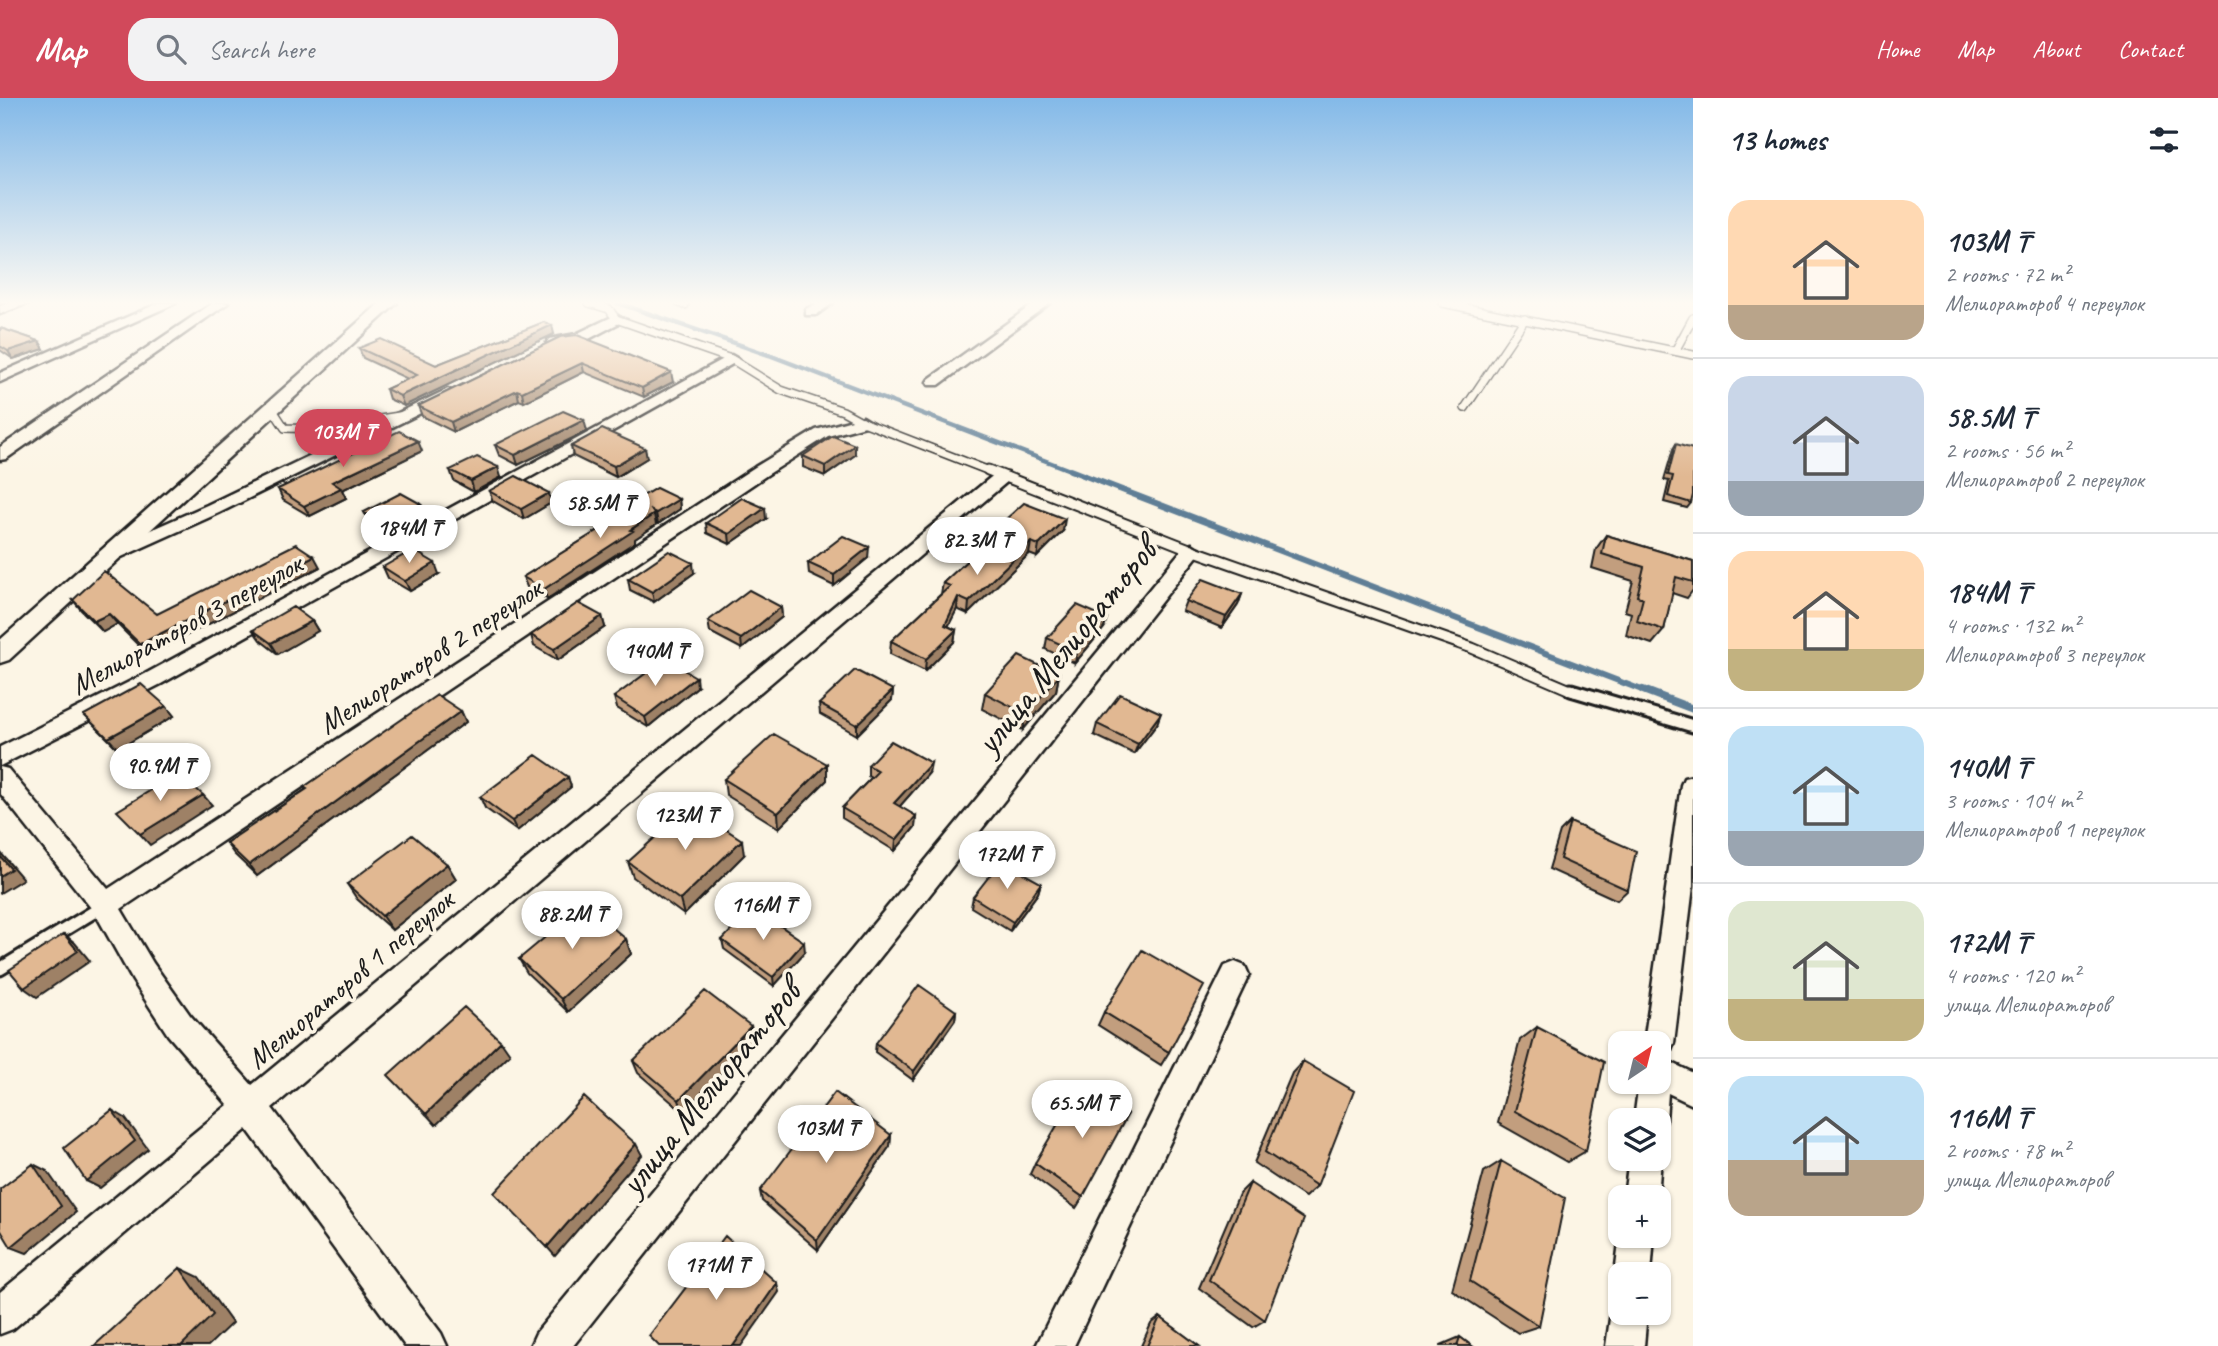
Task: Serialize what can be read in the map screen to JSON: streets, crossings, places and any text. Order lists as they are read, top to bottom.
{
  "streets": {
    "street": [
      "Мелиораторов 3 переулок",
      "улица Мелиораторов",
      "Мелиораторов 2 переулок",
      "Мелиораторов 1 переулок"
    ]
  },
  "north": "top right",
  "page": {
    "header": "Map",
    "search": "Search here",
    "nav": [
      "Home",
      "Map",
      "About",
      "Contact"
    ],
    "heading": "13 homes",
    "list": [
      {
        "name": "103M ₸",
        "note": "2 rooms · 72 m² · Мелиораторов 4 переулок"
      },
      {
        "name": "58.5M ₸",
        "note": "2 rooms · 56 m² · Мелиораторов 2 переулок"
      },
      {
        "name": "184M ₸",
        "note": "4 rooms · 132 m² · Мелиораторов 3 переулок"
      },
      {
        "name": "140M ₸",
        "note": "3 rooms · 104 m² · Мелиораторов 1 переулок"
      },
      {
        "name": "172M ₸",
        "note": "4 rooms · 120 m² · улица Мелиораторов"
      },
      {
        "name": "116M ₸",
        "note": "2 rooms · 78 m² · улица Мелиораторов"
      }
    ],
    "price": [
      "103M ₸",
      "58.5M ₸",
      "184M ₸",
      "82.3M ₸",
      "140M ₸",
      "90.9M ₸",
      "123M ₸",
      "172M ₸",
      "116M ₸",
      "88.2M ₸",
      "65.5M ₸",
      "103M ₸",
      "171M ₸"
    ],
    "map_buttons": ["+", "−"]
  }
}
